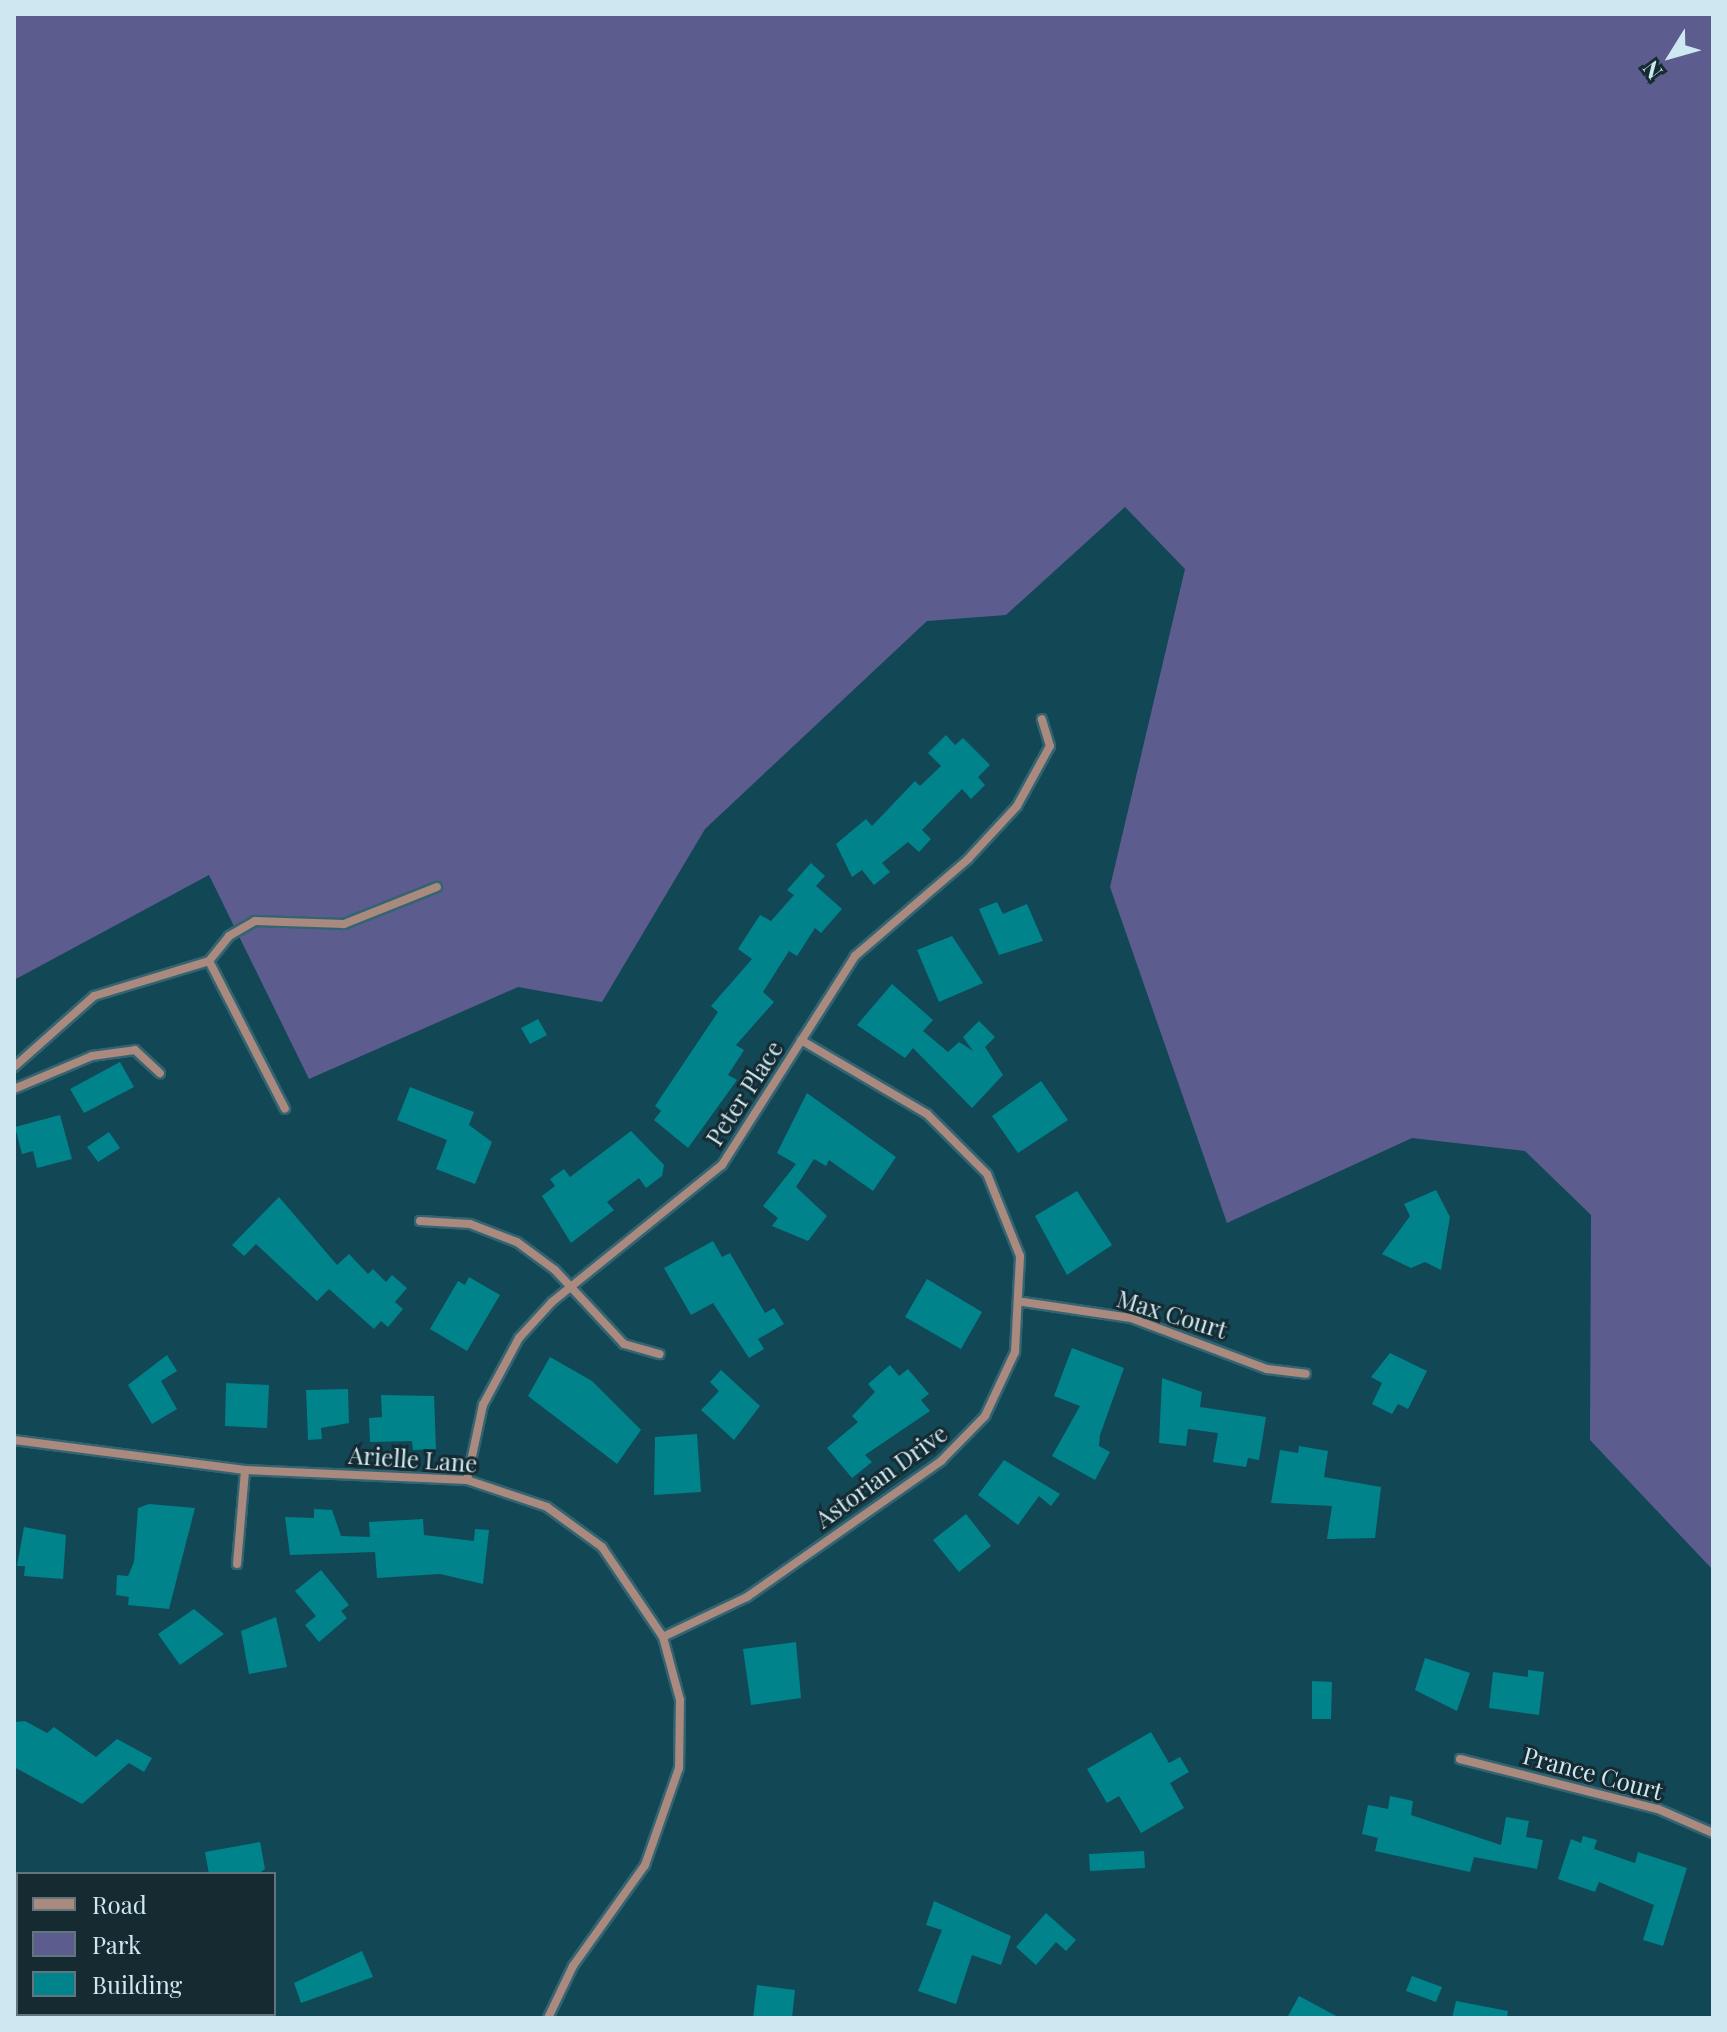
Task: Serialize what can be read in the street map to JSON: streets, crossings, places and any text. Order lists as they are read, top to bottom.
{
  "streets": {
    "street": [
      "Peter Place",
      "Max Court",
      "Arielle Lane",
      "Astorian Drive",
      "Prance Court"
    ]
  },
  "crossings": [
    ["Peter Place", "Arielle Lane"],
    ["Peter Place", "Astorian Drive"],
    ["Max Court", "Astorian Drive"],
    ["Arielle Lane", "Astorian Drive"]
  ],
  "legend": ["Road", "Park", "Building"],
  "north": "bottom left"
}
